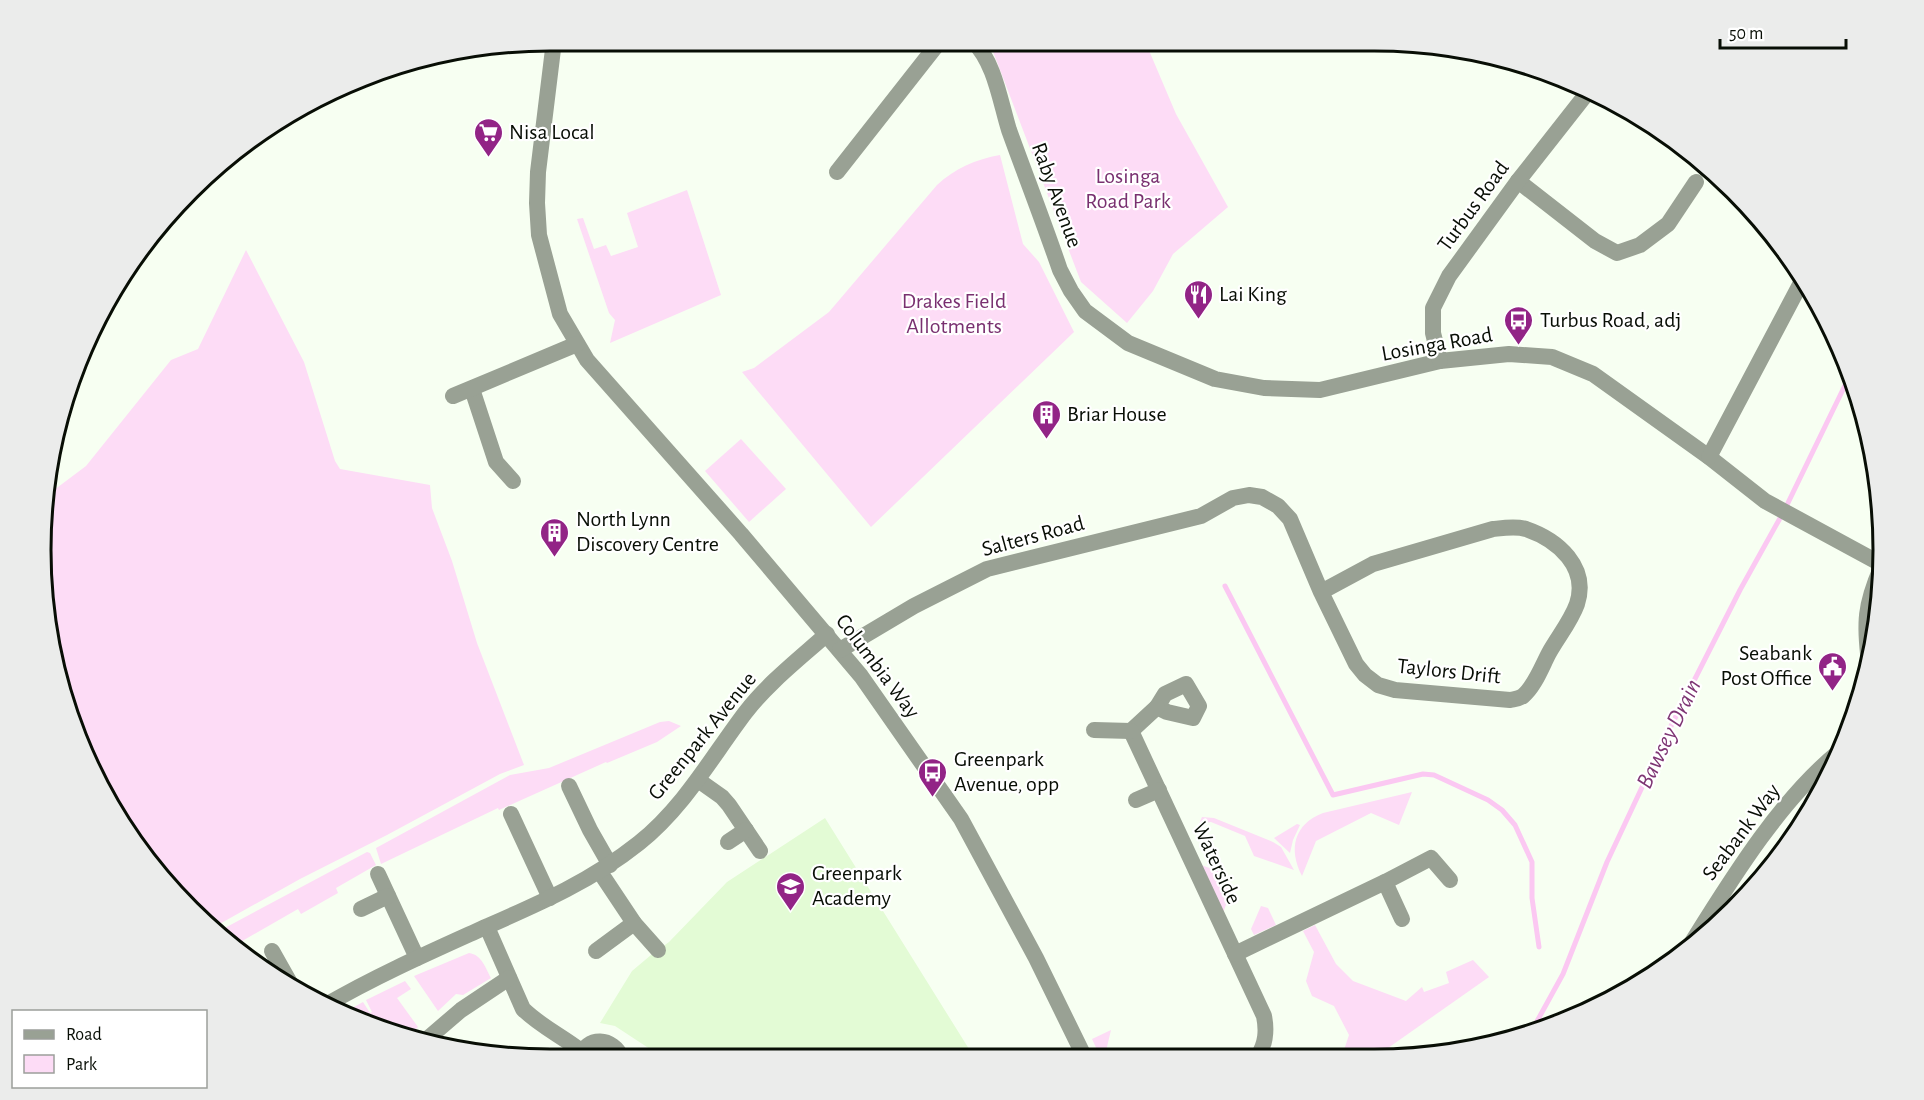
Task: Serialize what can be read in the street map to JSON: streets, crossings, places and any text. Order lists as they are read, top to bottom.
{
  "streets": {
    "street": [
      "Raby Avenue",
      "Turbus Road",
      "Losinga Road",
      "Salters Road",
      "Columbia Way",
      "Taylors Drift",
      "Greenpark Avenue",
      "Seabank Way",
      "Waterside"
    ]
  },
  "crossings": [
    ["Raby Avenue", "Losinga Road"],
    ["Turbus Road", "Losinga Road"],
    ["Salters Road", "Columbia Way"],
    ["Salters Road", "Taylors Drift"],
    ["Columbia Way", "Greenpark Avenue"]
  ],
  "water": ["Bawsey Drain"],
  "parks": ["Losinga Road Park", "Drakes Field Allotments"],
  "places": {
    "supermarket": ["Nisa Local"],
    "restaurant": ["Lai King"],
    "bus stop": ["Turbus Road, adj", "Greenpark Avenue, opp"],
    "building": ["Briar House", "North Lynn Discovery Centre"],
    "public building": ["Seabank Post Office"],
    "school or university": ["Greenpark Academy"]
  },
  "legend": ["Road", "Park"],
  "scale_bar": "50 m"
}
